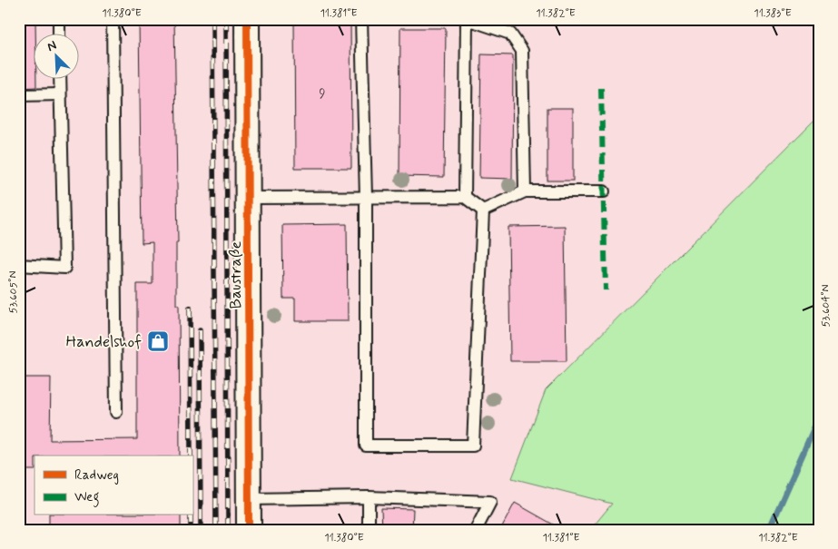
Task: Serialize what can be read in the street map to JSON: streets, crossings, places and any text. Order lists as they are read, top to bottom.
{
  "streets": {
    "street": ["Baustraße"]
  },
  "places": {
    "shop": ["Handelshof"]
  },
  "house_numbers": ["9"],
  "legend": ["Radweg", "Weg"],
  "north": "top left",
  "coordinates": [
    "11.380°E",
    "11.381°E",
    "11.382°E",
    "11.383°E",
    "53.605°N",
    "53.604°N"
  ]
}
